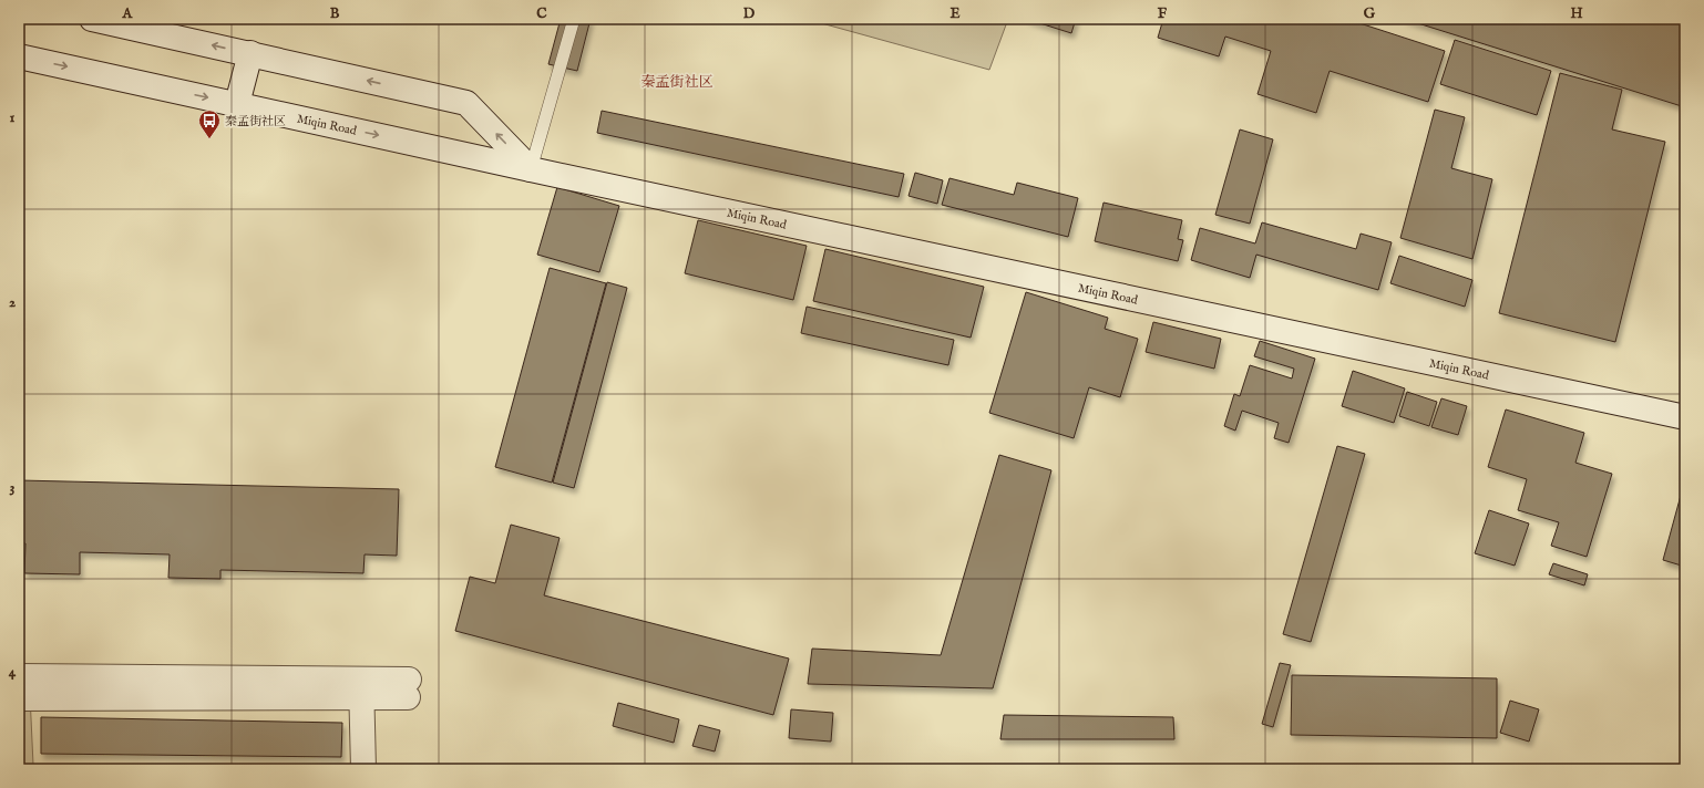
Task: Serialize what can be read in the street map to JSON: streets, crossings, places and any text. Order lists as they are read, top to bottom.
{
  "streets": {
    "street": ["Miqin Road"]
  },
  "districts": ["秦孟街社区"],
  "places": {
    "bus stop": ["秦孟街社区"]
  },
  "grid": {
    "columns": [
      "A",
      "B",
      "C",
      "D",
      "E",
      "F",
      "G",
      "H"
    ],
    "rows": [
      "1",
      "2",
      "3",
      "4"
    ]
  }
}
